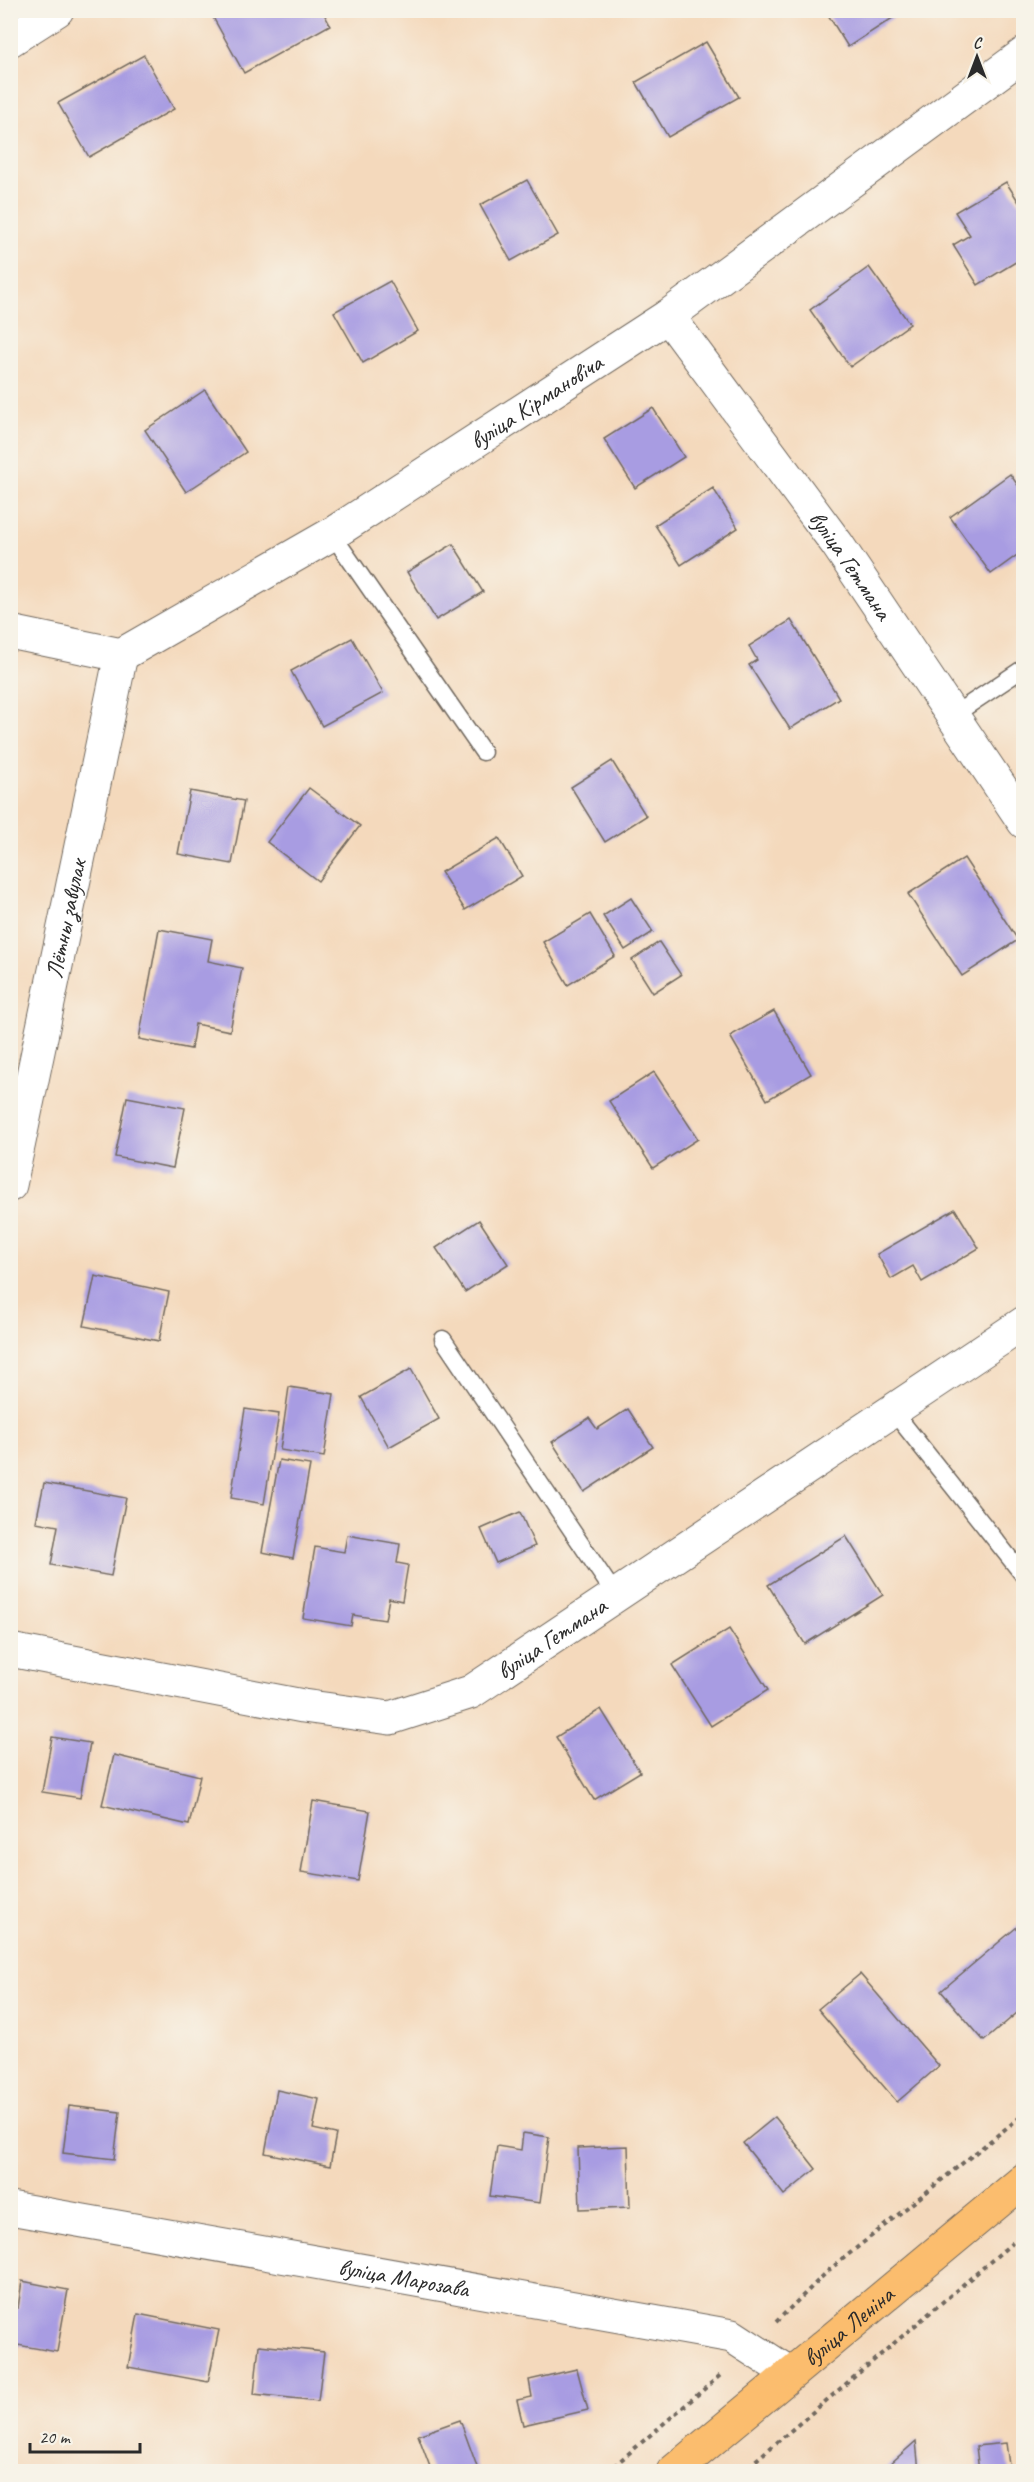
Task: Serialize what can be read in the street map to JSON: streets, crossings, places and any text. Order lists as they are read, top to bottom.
{
  "streets": {
    "main road": ["вуліца Леніна"],
    "street": [
      "вуліца Кірмановіча",
      "вуліца Гетмана",
      "Лётны завулак",
      "вуліца Марозава"
    ]
  },
  "crossings": [
    ["вуліца Кірмановіча", "вуліца Гетмана"],
    ["вуліца Кірмановіча", "Лётны завулак"],
    ["вуліца Марозава", "вуліца Леніна"]
  ],
  "scale_bar": "20 m",
  "north": "top"
}
